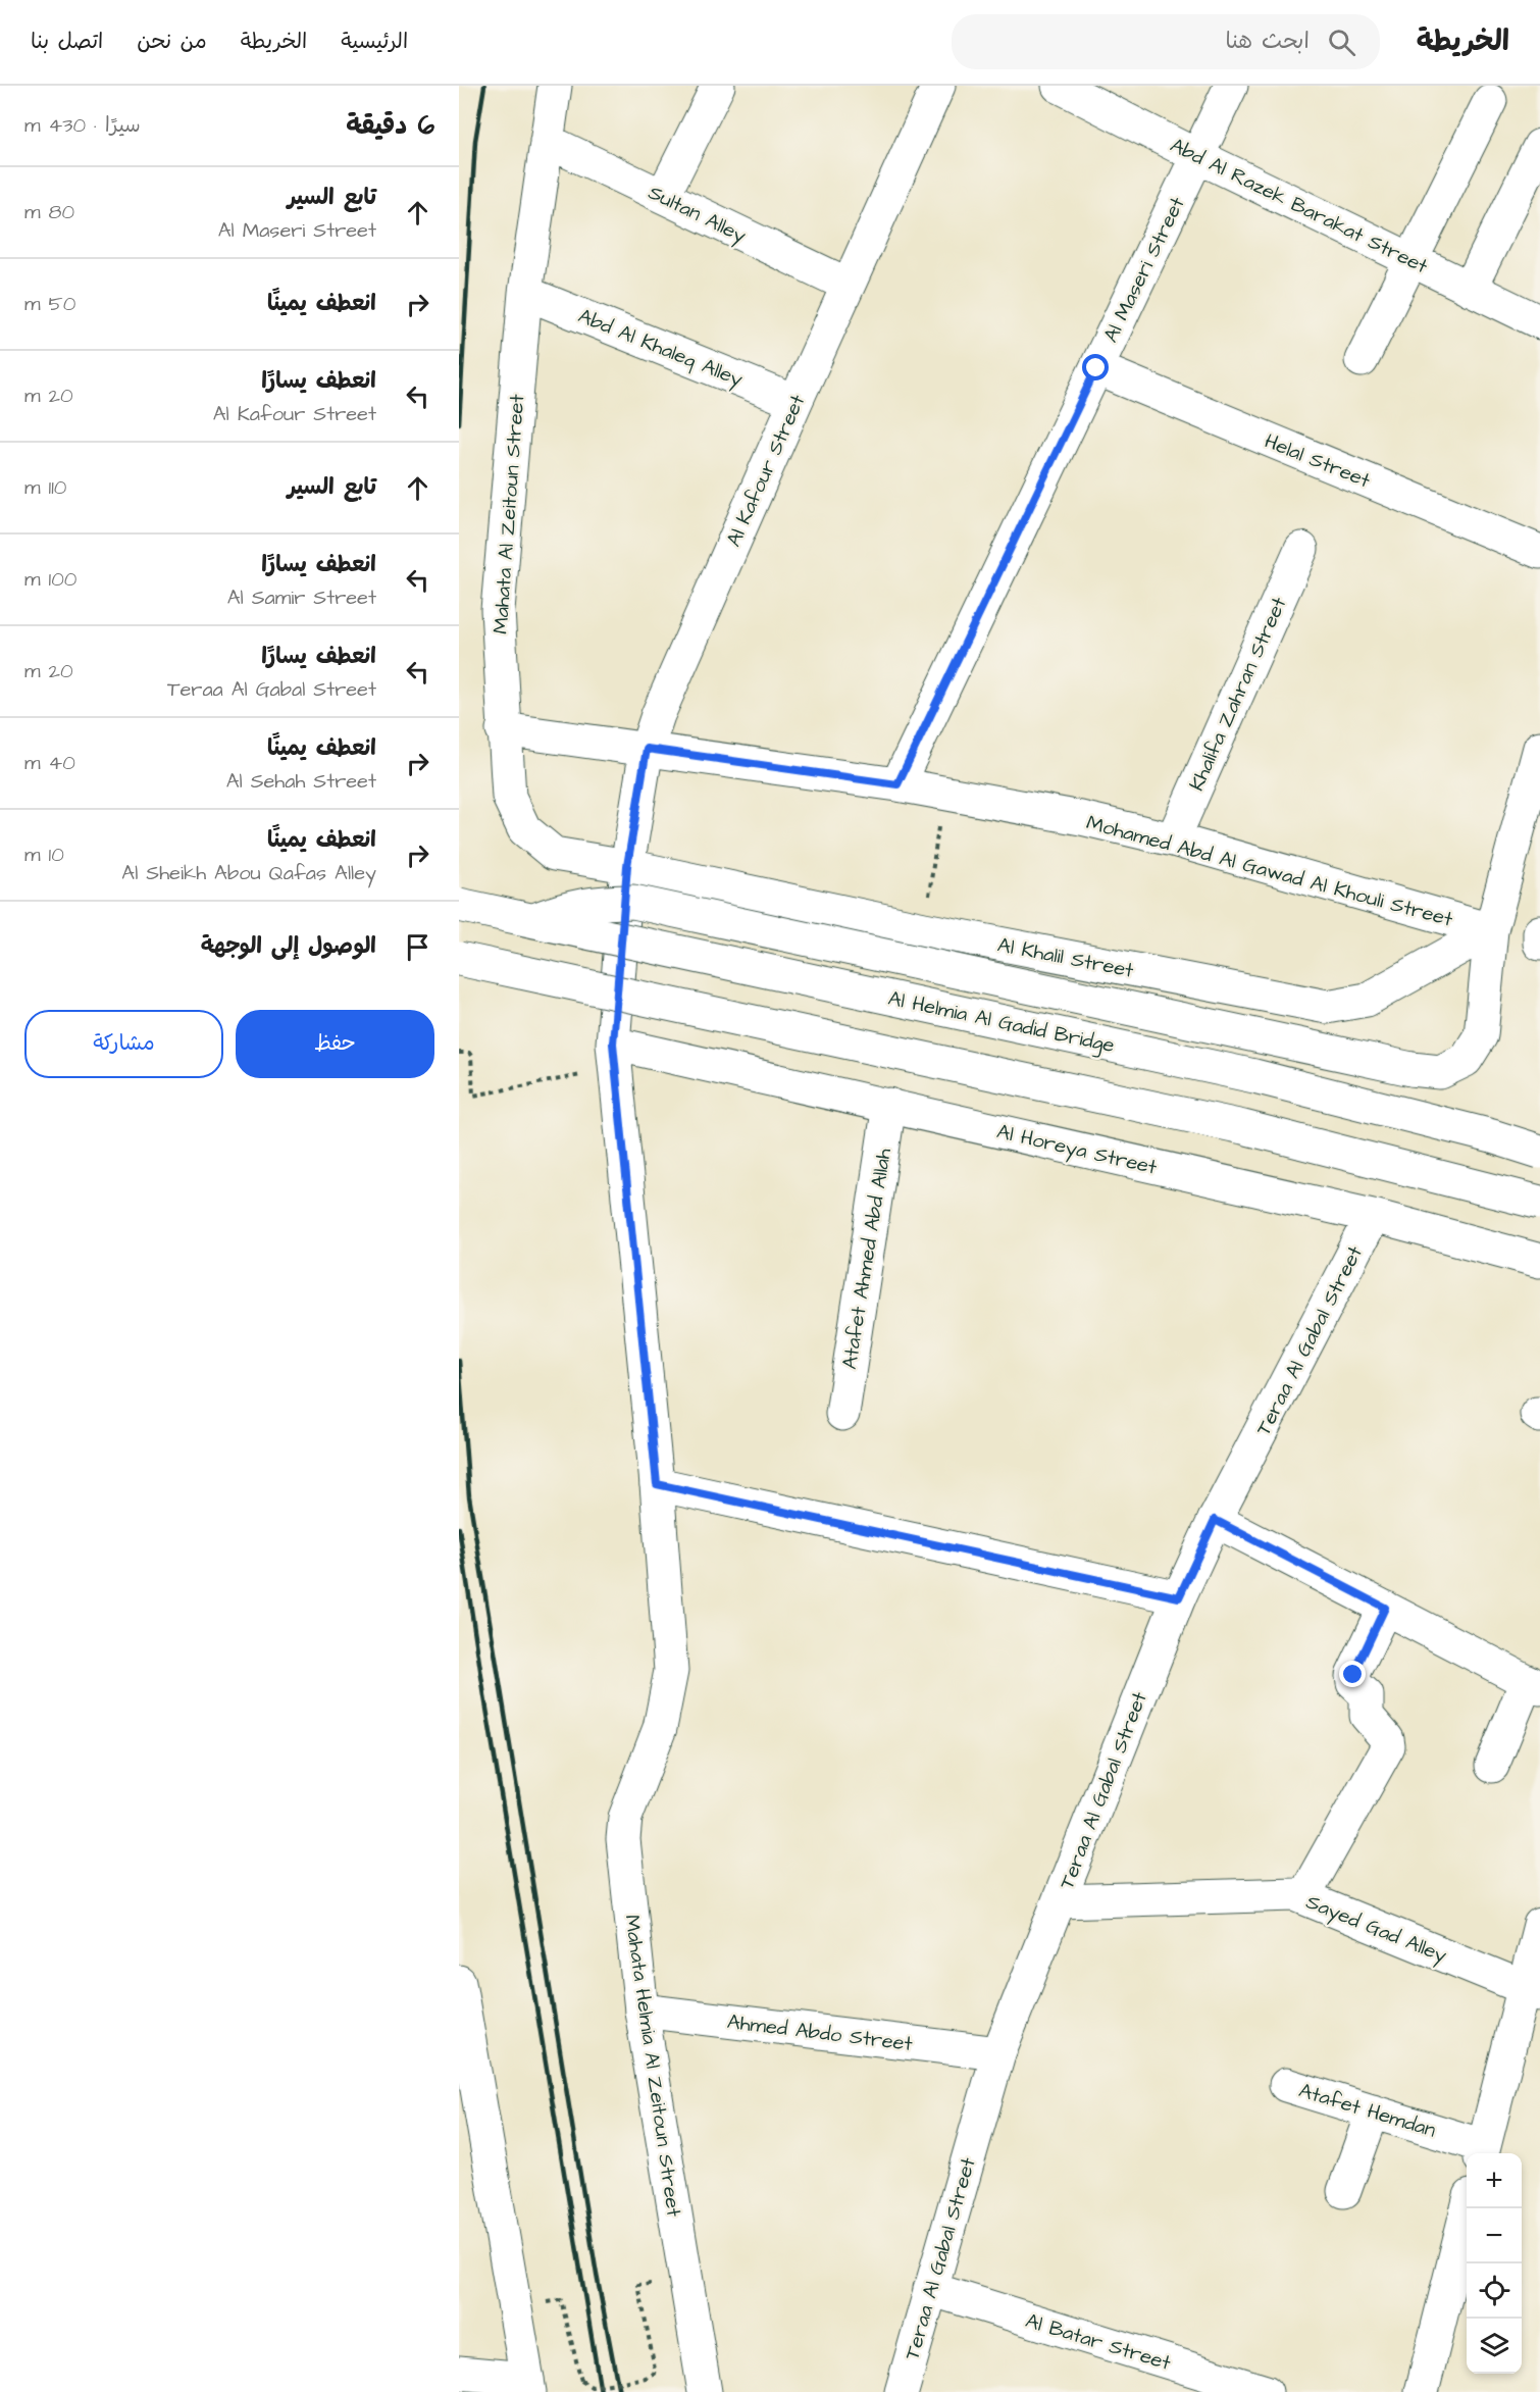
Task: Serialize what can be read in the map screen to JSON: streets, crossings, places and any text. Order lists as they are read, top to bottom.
{
  "streets": {
    "street": [
      "Abd Al Razek Barakat Street",
      "Sultan Alley",
      "Al Maseri Street",
      "Abd Al Khaleq Alley",
      "Helal Street",
      "Al Kafour Street",
      "Mahata Al Zeitoun Street",
      "Khalifa Zahran Street",
      "Mohamed Abd Al Gawad Al Khouli Street",
      "Al Khalil Street",
      "Al Helmia Al Gadid Bridge",
      "Al Horeya Street",
      "Atafet Ahmed Abd Allah",
      "Teraa Al Gabal Street",
      "Sayed Gad Alley",
      "Ahmed Abdo Street",
      "Mahata Helmia Al Zeitoun Street",
      "Atafet Hemdan",
      "Al Batar Street"
    ]
  },
  "crossings": [
    ["Abd Al Razek Barakat Street", "Al Maseri Street"],
    ["Sultan Alley", "Al Kafour Street"],
    ["Sultan Alley", "Mahata Al Zeitoun Street"],
    ["Al Maseri Street", "Helal Street"],
    ["Al Maseri Street", "Mohamed Abd Al Gawad Al Khouli Street"],
    ["Abd Al Khaleq Alley", "Al Kafour Street"],
    ["Abd Al Khaleq Alley", "Mahata Al Zeitoun Street"],
    ["Al Kafour Street", "Mahata Al Zeitoun Street"],
    ["Al Kafour Street", "Mohamed Abd Al Gawad Al Khouli Street"],
    ["Al Kafour Street", "Al Khalil Street"],
    ["Al Kafour Street", "Mahata Helmia Al Zeitoun Street"],
    ["Mahata Al Zeitoun Street", "Mohamed Abd Al Gawad Al Khouli Street"],
    ["Mahata Al Zeitoun Street", "Al Khalil Street"],
    ["Mahata Al Zeitoun Street", "Mahata Helmia Al Zeitoun Street"],
    ["Khalifa Zahran Street", "Mohamed Abd Al Gawad Al Khouli Street"],
    ["Mohamed Abd Al Gawad Al Khouli Street", "Al Khalil Street"],
    ["Al Khalil Street", "Mahata Helmia Al Zeitoun Street"],
    ["Al Horeya Street", "Atafet Ahmed Abd Allah"],
    ["Al Horeya Street", "Teraa Al Gabal Street"],
    ["Al Horeya Street", "Mahata Helmia Al Zeitoun Street"],
    ["Teraa Al Gabal Street", "Sayed Gad Alley"],
    ["Teraa Al Gabal Street", "Ahmed Abdo Street"],
    ["Teraa Al Gabal Street", "Al Batar Street"],
    ["Ahmed Abdo Street", "Mahata Helmia Al Zeitoun Street"]
  ],
  "page": {
    "header": "الخريطة",
    "search": "ابحث هنا",
    "nav": [
      "الرئيسية",
      "الخريطة",
      "من نحن",
      "اتصل بنا"
    ],
    "heading": ["6 دقيقة", "سيرًا · 430 m"],
    "list": [
      ["تابع السير", "Al Maseri Street", "80 m"],
      ["انعطف يمينًا", "50 m"],
      ["انعطف يسارًا", "Al Kafour Street", "20 m"],
      ["تابع السير", "110 m"],
      ["انعطف يسارًا", "Al Samir Street", "100 m"],
      ["انعطف يسارًا", "Teraa Al Gabal Street", "20 m"],
      ["انعطف يمينًا", "Al Sehah Street", "40 m"],
      ["انعطف يمينًا", "Al Sheikh Abou Qafas Alley", "10 m"],
      "الوصول إلى الوجهة"
    ],
    "buttons": ["حفظ", "مشاركة"],
    "map_buttons": ["+", "−"]
  }
}
